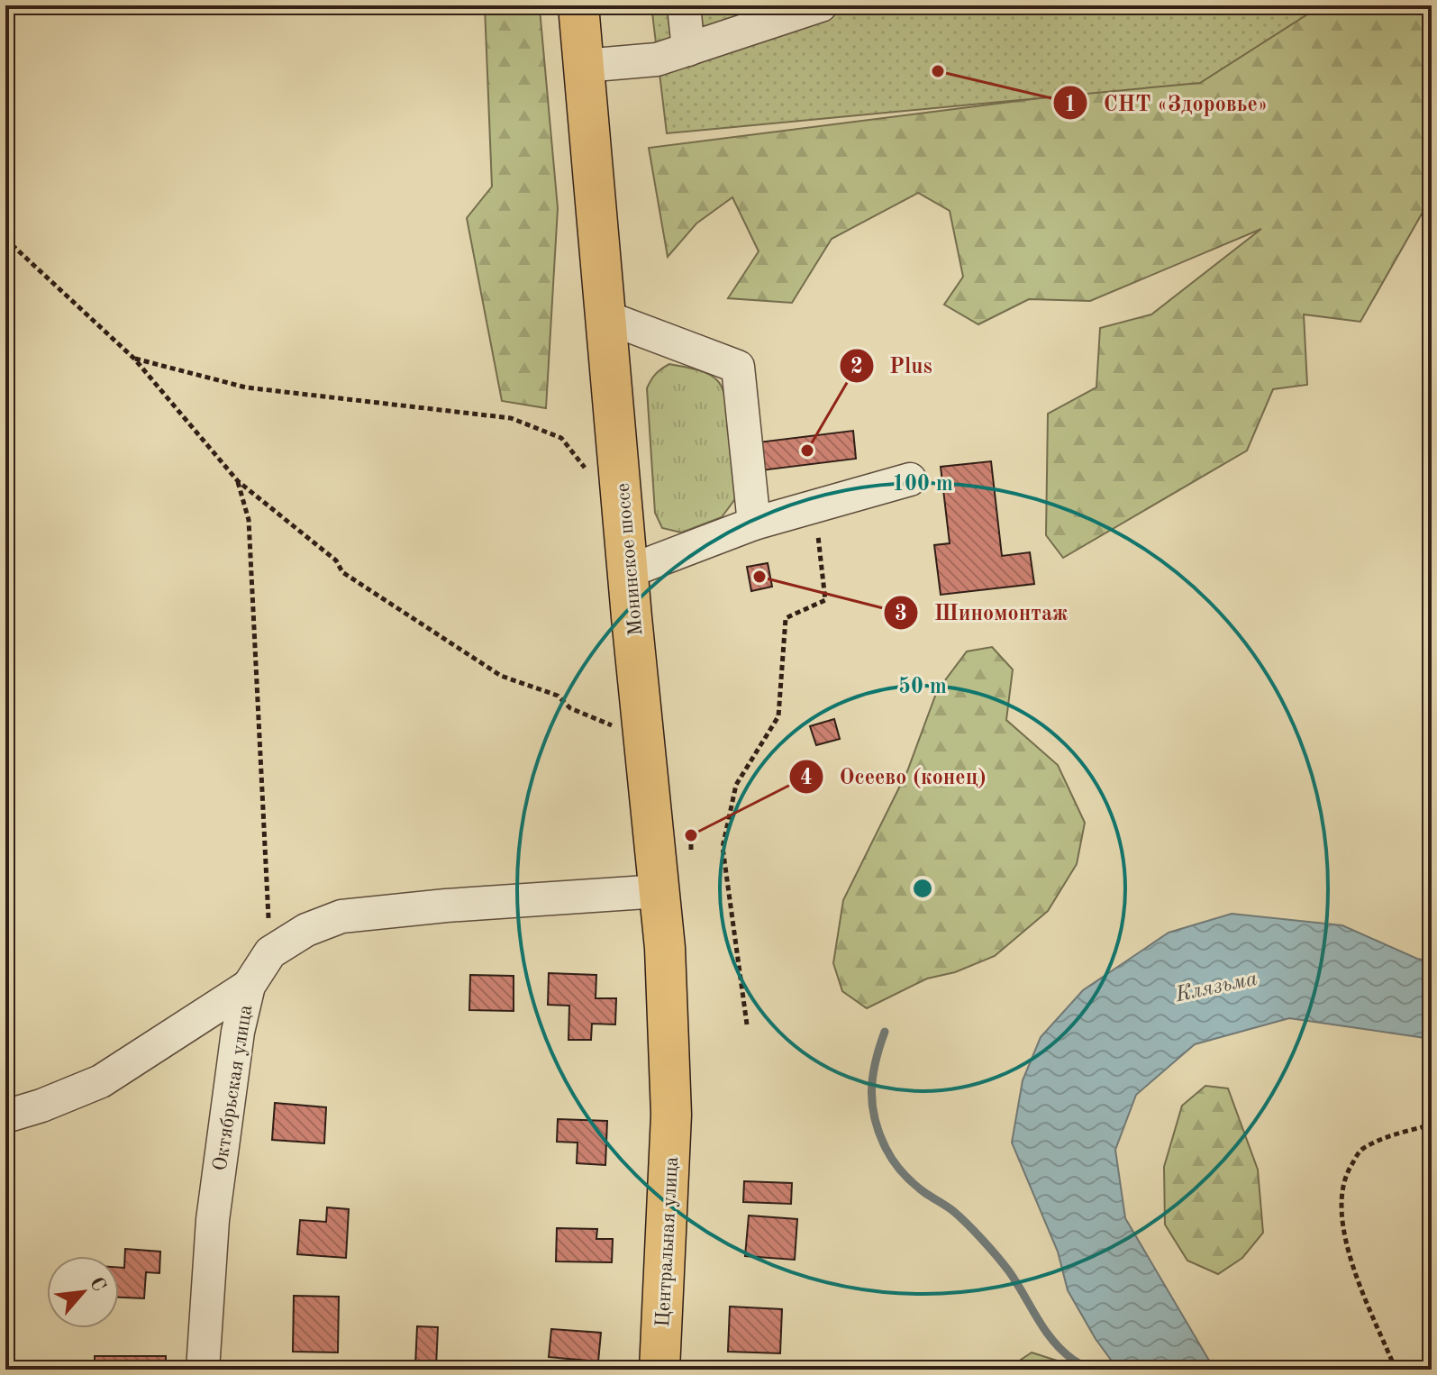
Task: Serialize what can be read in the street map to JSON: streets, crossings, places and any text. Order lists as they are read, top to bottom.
{
  "streets": {
    "main road": ["Монинское шоссе", "Центральная улица"],
    "street": ["Октябрьская улица"]
  },
  "crossings": [
    ["Монинское шоссе", "Октябрьская улица"],
    ["Монинское шоссе", "Центральная улица"]
  ],
  "water": ["Клязьма"],
  "places": [
    "СНТ «Здоровье»",
    "Plus",
    "Шиномонтаж",
    "Осеево (конец)"
  ],
  "north": "top right",
  "rings": ["100 m", "50 m"]
}
